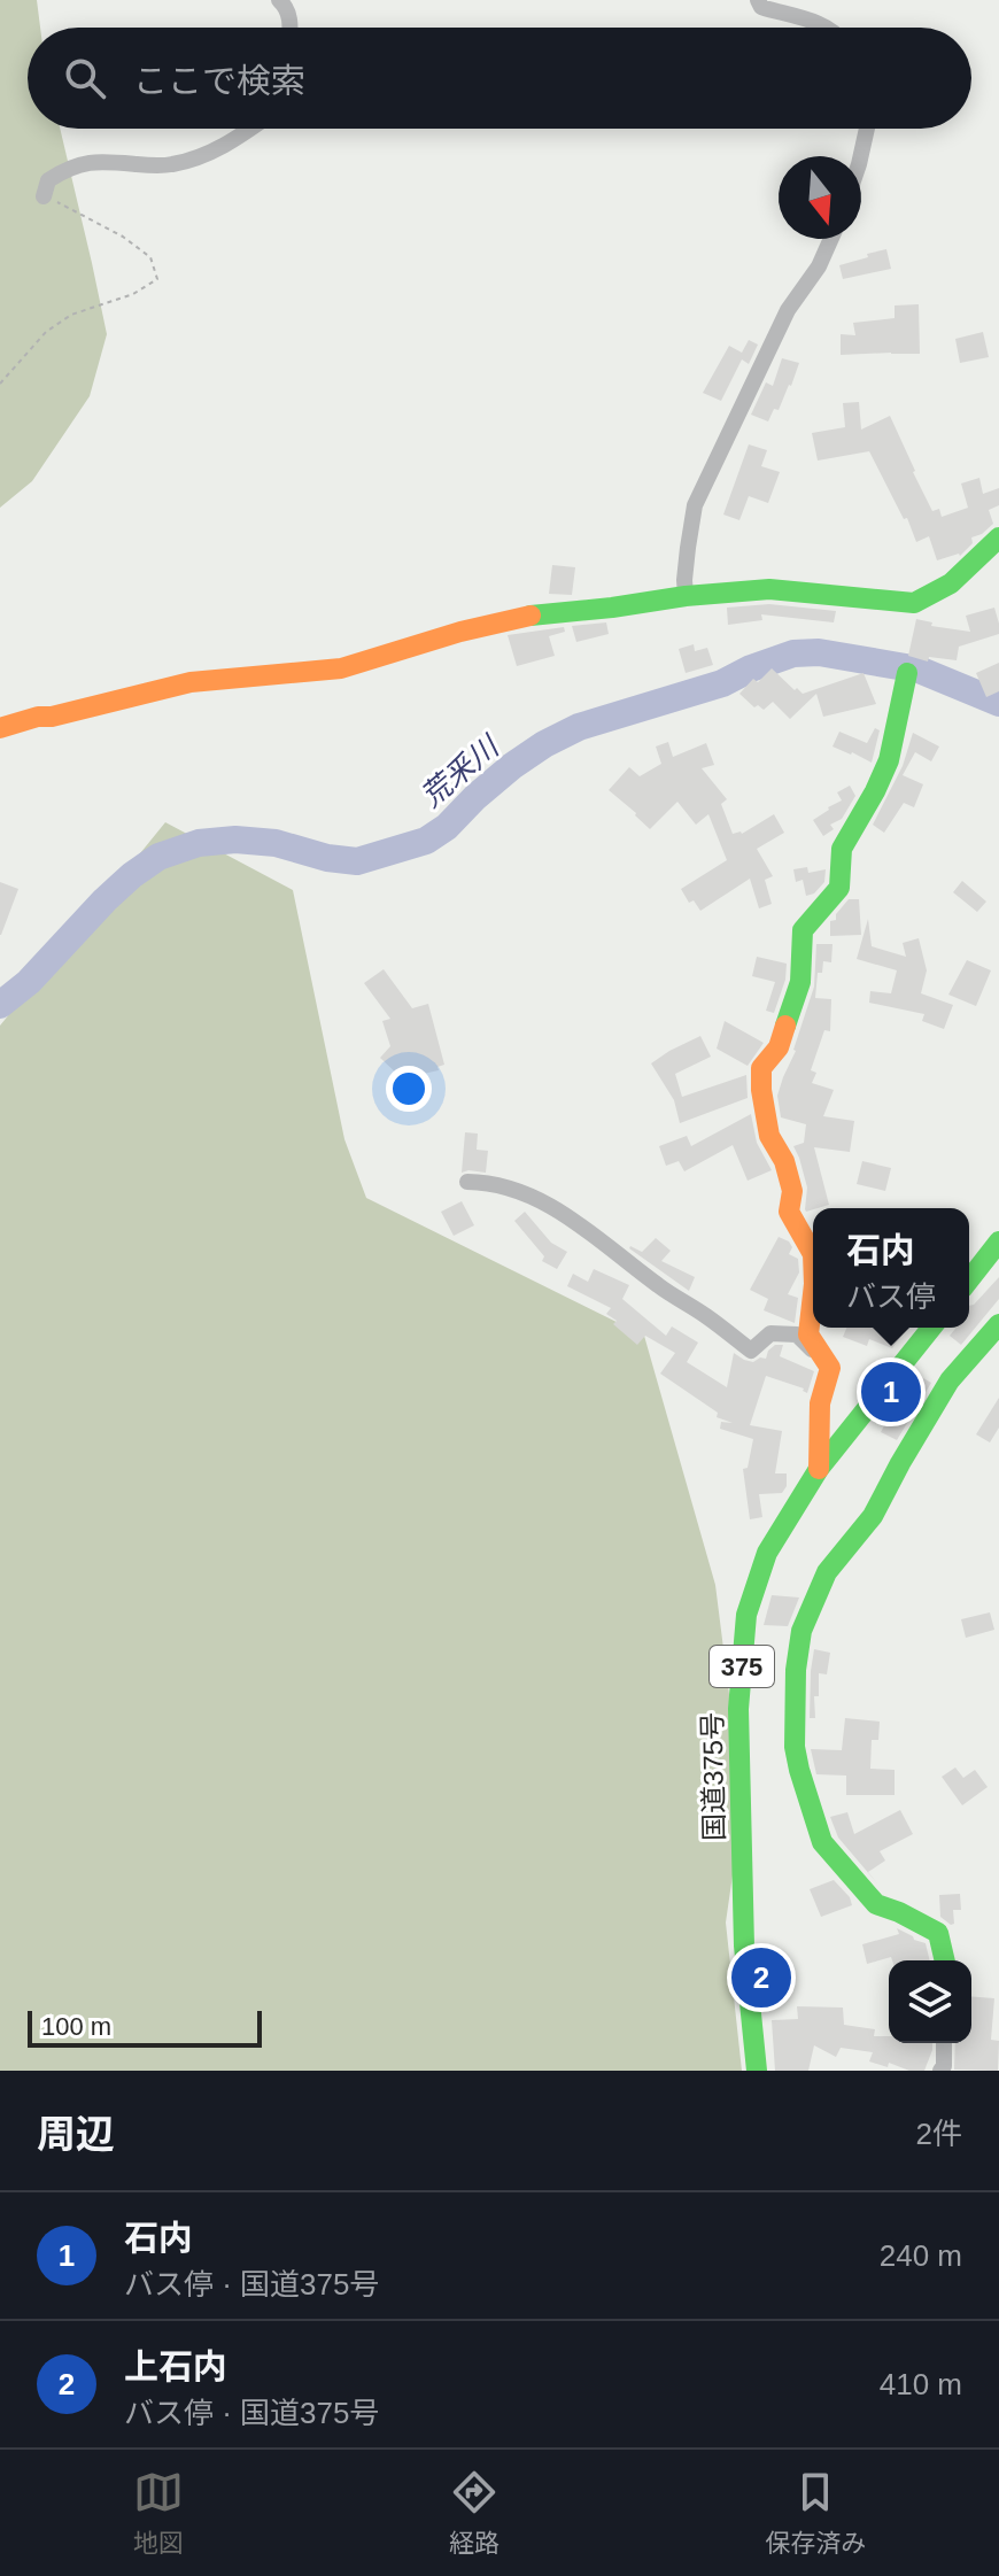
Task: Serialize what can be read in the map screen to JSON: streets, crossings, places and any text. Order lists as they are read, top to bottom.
{
  "streets": {
    "main road": ["375", "国道375号"]
  },
  "water": ["荒釆川"],
  "scale_bar": "100 m",
  "north": "bottom",
  "page": {
    "search": "ここで検索",
    "popup": ["石内", "バス停"],
    "pins": ["1", "2"],
    "scale": "100 m",
    "heading": ["周辺", "2件"],
    "list": [
      {
        "mark": "1",
        "name": "石内",
        "note": "バス停 · 国道375号",
        "value": "240 m"
      },
      {
        "mark": "2",
        "name": "上石内",
        "note": "バス停 · 国道375号",
        "value": "410 m"
      }
    ],
    "nav": ["地図", "経路", "保存済み"]
  }
}
